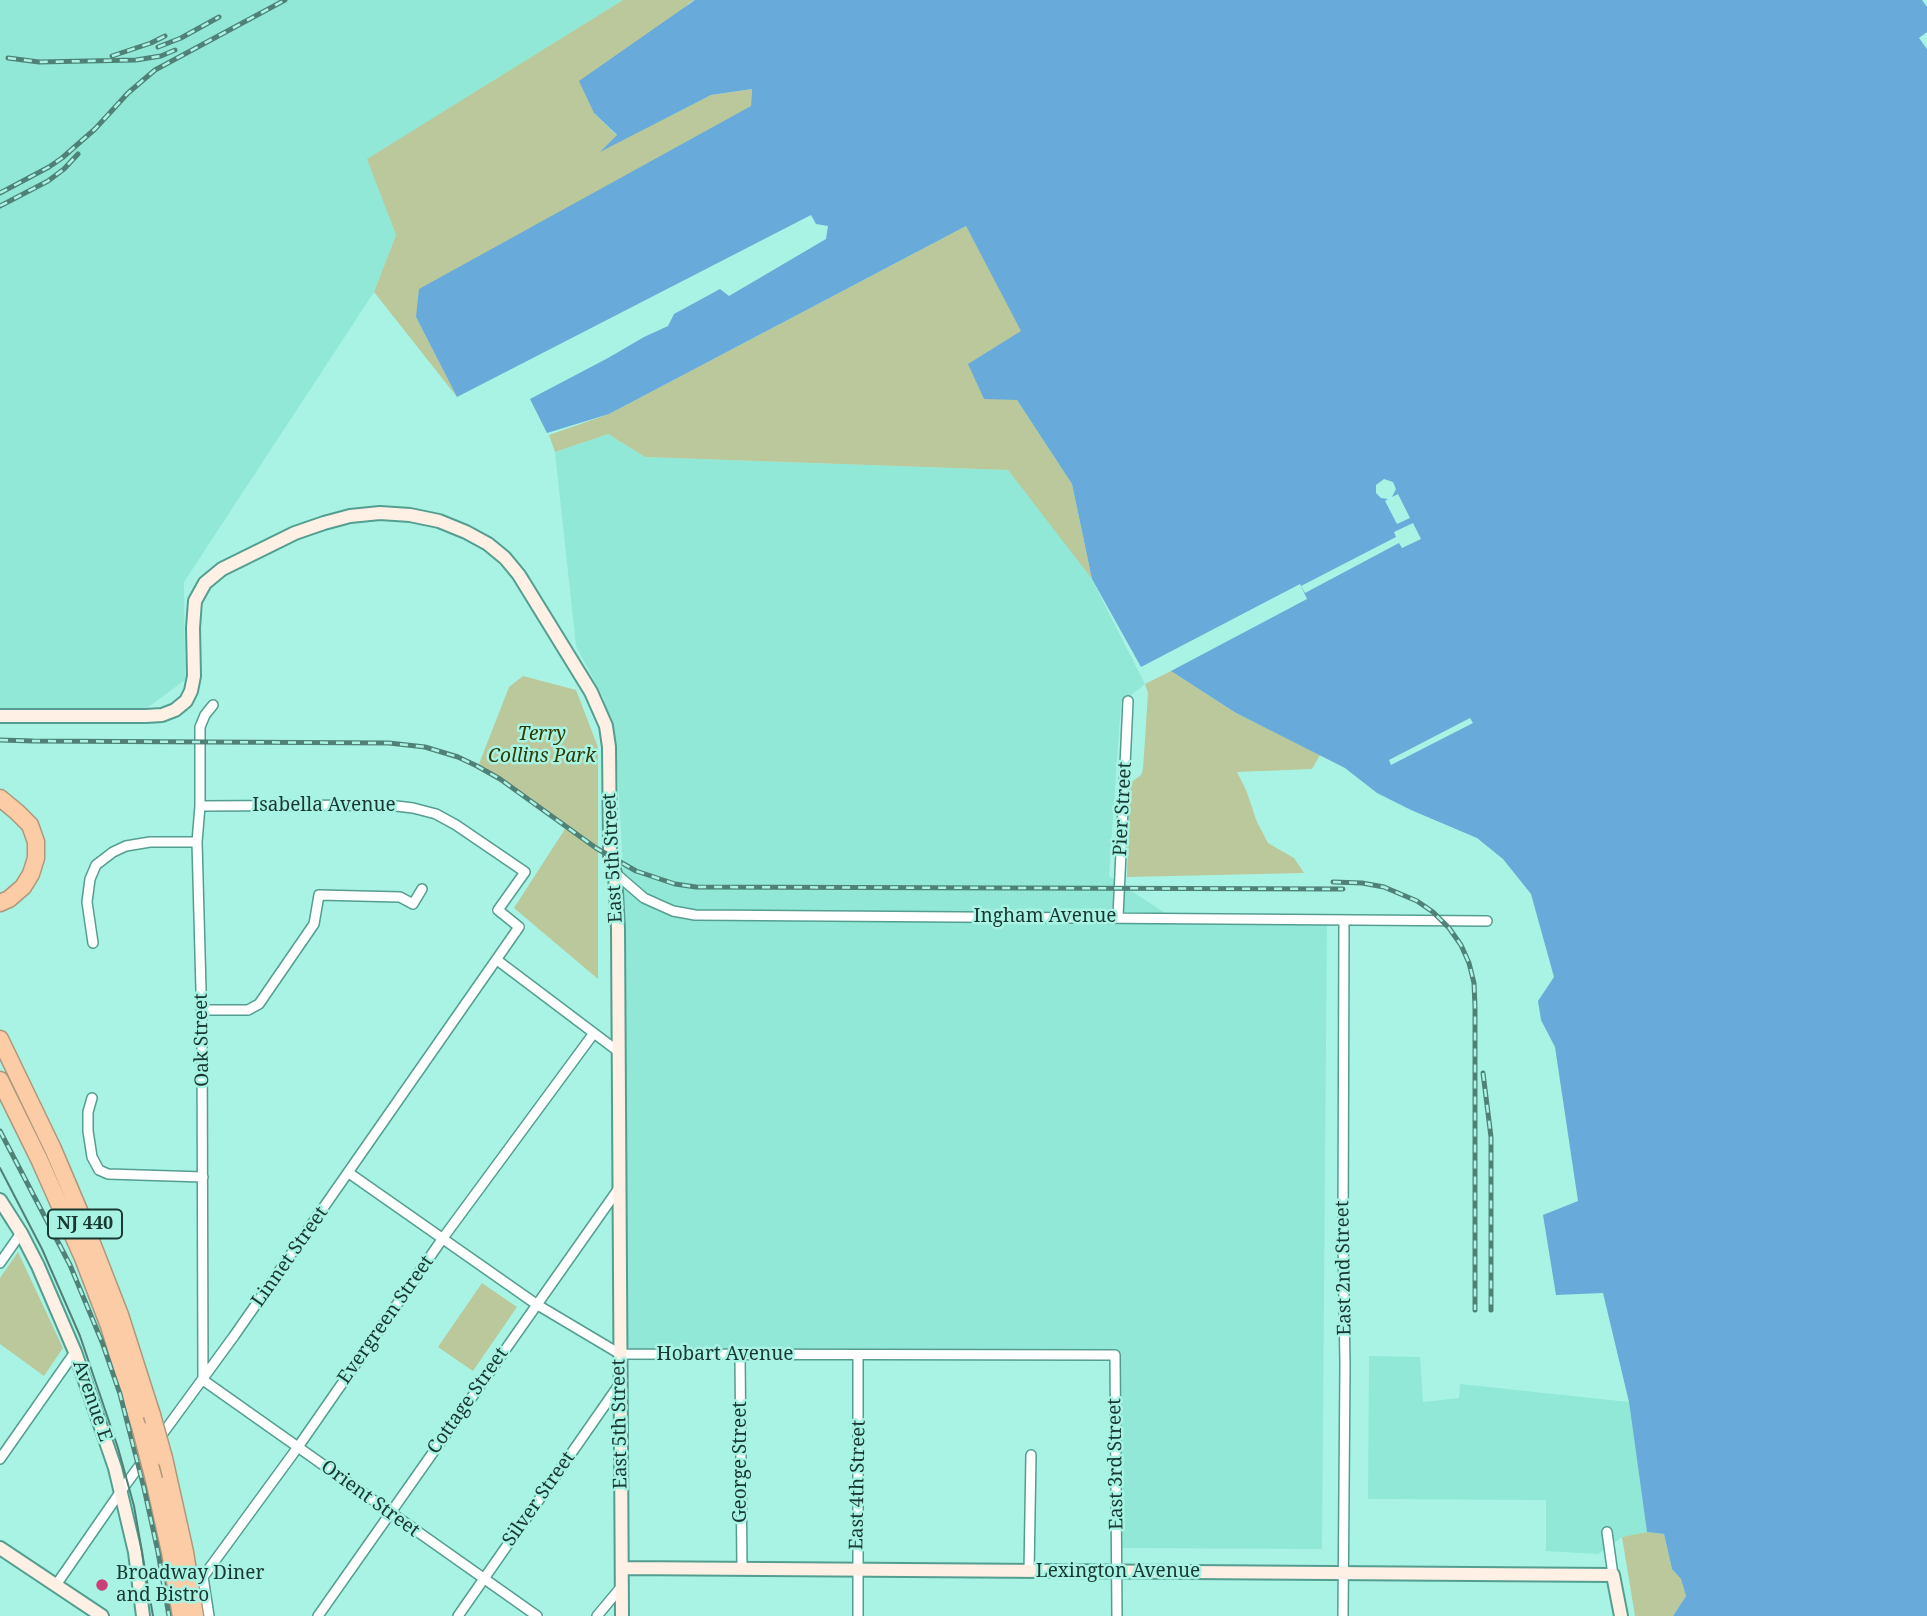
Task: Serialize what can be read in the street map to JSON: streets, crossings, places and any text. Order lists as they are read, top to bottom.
{
  "streets": {
    "highway": ["NJ 440"],
    "street": [
      "Isabella Avenue",
      "Pier Street",
      "East 5th Street",
      "Ingham Avenue",
      "Oak Street",
      "Linnet Street",
      "East 2nd Street",
      "Evergreen Street",
      "Hobart Avenue",
      "Avenue E",
      "Cottage Street",
      "George Street",
      "East 3rd Street",
      "East 4th Street",
      "Orient Street",
      "Silver Street",
      "Lexington Avenue"
    ]
  },
  "crossings": [
    ["Isabella Avenue", "Oak Street"],
    ["Isabella Avenue", "Linnet Street"],
    ["Pier Street", "Ingham Avenue"],
    ["East 5th Street", "Ingham Avenue"],
    ["East 5th Street", "Hobart Avenue"],
    ["East 5th Street", "Cottage Street"],
    ["East 5th Street", "Silver Street"],
    ["East 5th Street", "Lexington Avenue"],
    ["Ingham Avenue", "East 2nd Street"],
    ["Oak Street", "Linnet Street"],
    ["Oak Street", "Orient Street"],
    ["Linnet Street", "Avenue E"],
    ["Linnet Street", "Orient Street"],
    ["East 2nd Street", "Lexington Avenue"],
    ["Evergreen Street", "Orient Street"],
    ["Hobart Avenue", "George Street"],
    ["Hobart Avenue", "East 3rd Street"],
    ["Hobart Avenue", "East 4th Street"],
    ["Cottage Street", "Orient Street"],
    ["George Street", "Lexington Avenue"],
    ["East 3rd Street", "Lexington Avenue"],
    ["East 4th Street", "Lexington Avenue"],
    ["Orient Street", "Silver Street"]
  ],
  "parks": ["Terry Collins Park"],
  "places": ["Broadway Diner and Bistro"]
}
